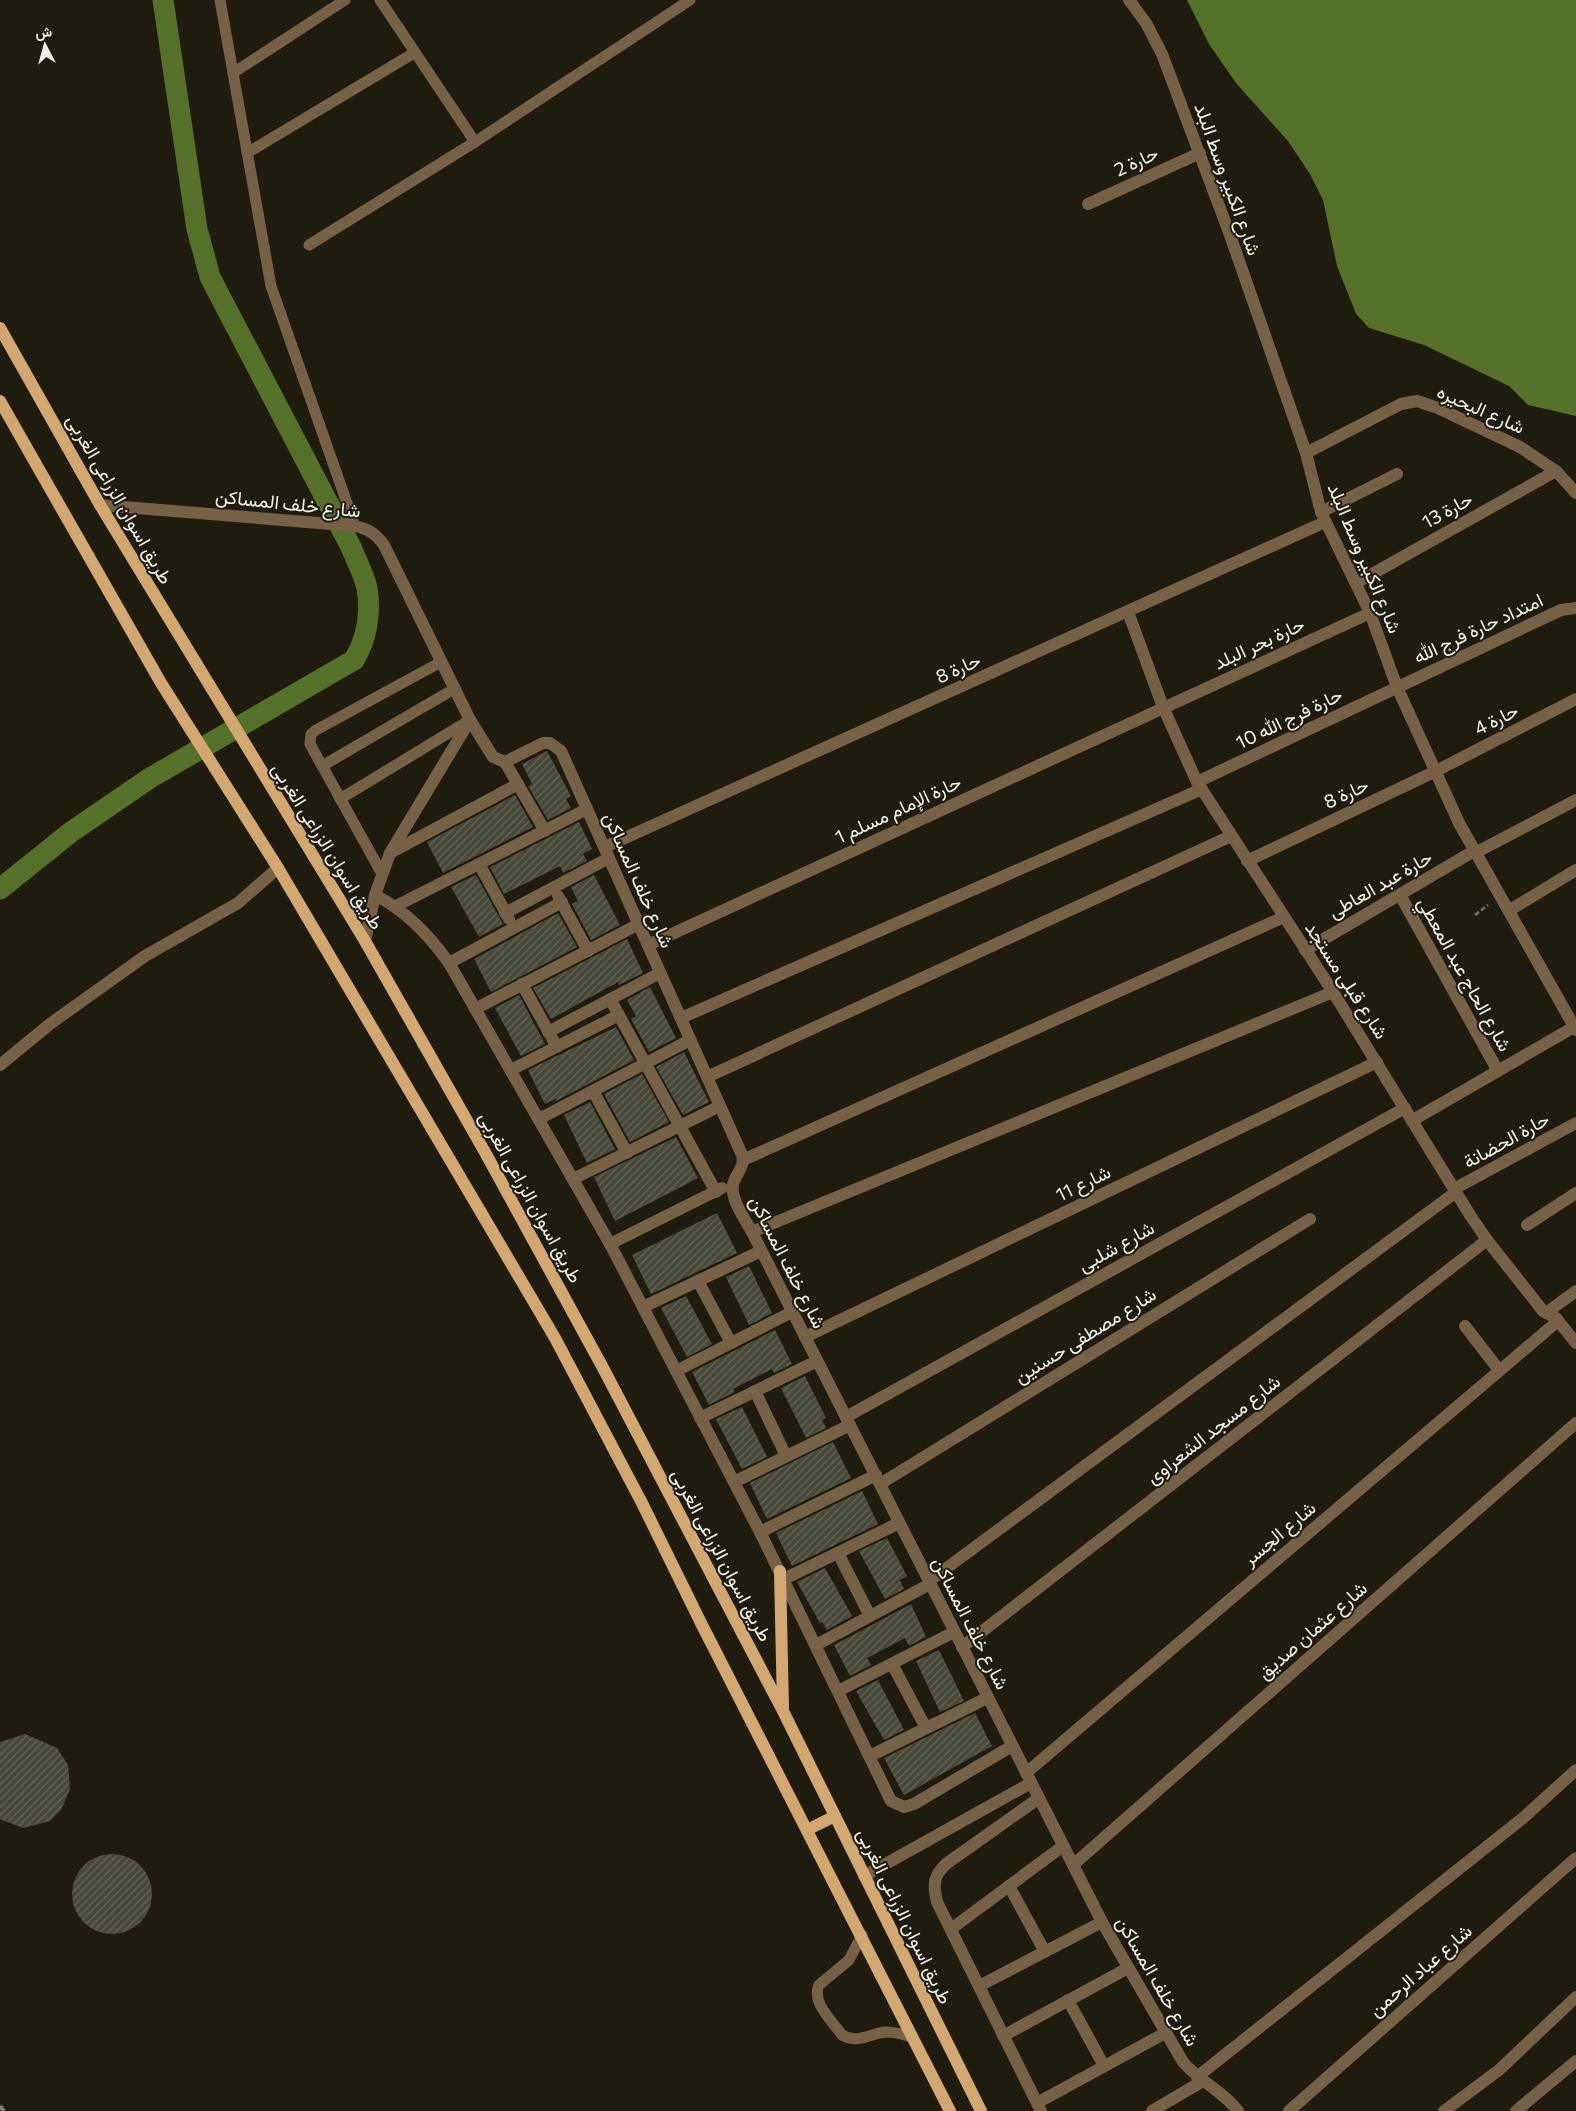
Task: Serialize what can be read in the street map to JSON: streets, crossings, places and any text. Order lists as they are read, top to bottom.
{
  "streets": {
    "main road": ["طريق اسوان الزراعى الغربى"],
    "street": [
      "حارة 2",
      "شارع الكبير وسط البلد",
      "شارع البحيره",
      "شارع خلف المساكن",
      "حارة 13",
      "امتداد حارة فرج الله",
      "حارة بحر البلد",
      "حارة 8",
      "حارة فرج الله 10",
      "حارة 4",
      "حارة الإمام مسلم 1",
      "حارة عبد العاطى",
      "شارع الحاج عبد المعطي",
      "شارع قبلى مستجد",
      "حارة الحضانة",
      "شارع 11",
      "شارع شلبى",
      "شارع مصطفى حسنين",
      "شارع مسجد الشعراوى",
      "شارع الجسر",
      "شارع عثمان صديق",
      "شارع عباد الرحمن"
    ]
  },
  "crossings": [
    ["حارة 2", "شارع الكبير وسط البلد"],
    ["شارع الكبير وسط البلد", "شارع البحيره"],
    ["شارع الكبير وسط البلد", "حارة 13"],
    ["شارع الكبير وسط البلد", "امتداد حارة فرج الله"],
    ["شارع الكبير وسط البلد", "حارة بحر البلد"],
    ["شارع الكبير وسط البلد", "حارة 8"],
    ["شارع الكبير وسط البلد", "حارة فرج الله 10"],
    ["شارع الكبير وسط البلد", "حارة 4"],
    ["شارع الكبير وسط البلد", "حارة عبد العاطى"],
    ["شارع البحيره", "حارة 13"],
    ["طريق اسوان الزراعى الغربى", "شارع خلف المساكن"],
    ["طريق اسوان الزراعى الغربى", "شارع الجسر"],
    ["شارع خلف المساكن", "حارة 8"],
    ["شارع خلف المساكن", "حارة فرج الله 10"],
    ["شارع خلف المساكن", "حارة الإمام مسلم 1"],
    ["شارع خلف المساكن", "حارة الحضانة"],
    ["شارع خلف المساكن", "شارع 11"],
    ["شارع خلف المساكن", "شارع شلبى"],
    ["شارع خلف المساكن", "شارع مصطفى حسنين"],
    ["شارع خلف المساكن", "شارع مسجد الشعراوى"],
    ["شارع خلف المساكن", "شارع الجسر"],
    ["شارع خلف المساكن", "شارع عثمان صديق"],
    ["امتداد حارة فرج الله", "حارة فرج الله 10"],
    ["حارة بحر البلد", "حارة الإمام مسلم 1"],
    ["حارة بحر البلد", "شارع قبلى مستجد"],
    ["حارة 8", "حارة 4"],
    ["حارة 8", "شارع قبلى مستجد"],
    ["حارة فرج الله 10", "شارع قبلى مستجد"],
    ["حارة الإمام مسلم 1", "شارع قبلى مستجد"],
    ["حارة عبد العاطى", "شارع الحاج عبد المعطي"],
    ["حارة عبد العاطى", "شارع قبلى مستجد"],
    ["شارع قبلى مستجد", "حارة الحضانة"],
    ["شارع قبلى مستجد", "شارع 11"],
    ["شارع قبلى مستجد", "شارع شلبى"],
    ["شارع قبلى مستجد", "شارع مسجد الشعراوى"],
    ["شارع قبلى مستجد", "شارع الجسر"]
  ],
  "north": "top"
}
